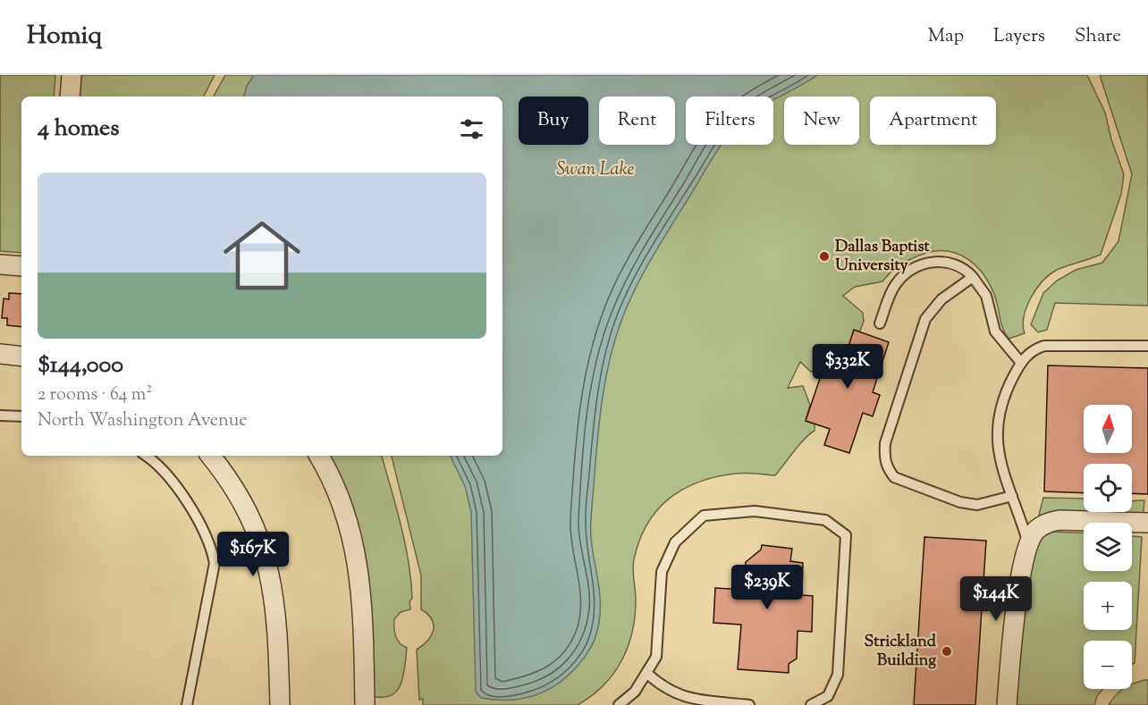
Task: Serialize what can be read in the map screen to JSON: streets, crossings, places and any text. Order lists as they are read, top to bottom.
{
  "water": ["Swan Lake"],
  "places": ["Dallas Baptist University", "Strickland Building"],
  "north": "top",
  "page": {
    "header": "Homiq",
    "nav": ["Map", "Layers", "Share"],
    "chip": [
      "Buy",
      "Rent",
      "Filters",
      "New",
      "Apartment"
    ],
    "heading": "4 homes",
    "list": [
      {
        "name": "$144,000",
        "note": "2 rooms · 64 m² · North Washington Avenue"
      }
    ],
    "price": [
      "$332K",
      "$167K",
      "$239K",
      "$144K"
    ],
    "map_buttons": ["+", "−"]
  }
}
